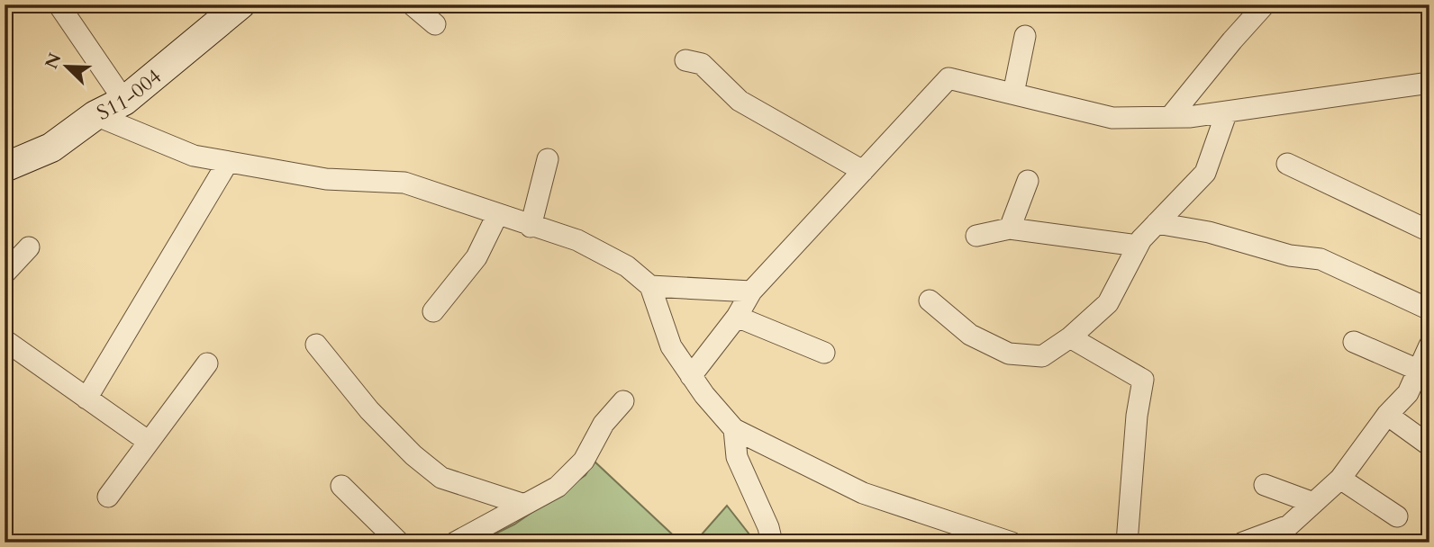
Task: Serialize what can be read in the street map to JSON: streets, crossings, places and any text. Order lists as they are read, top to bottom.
{
  "streets": {
    "street": ["S11-004"]
  },
  "north": "top left"
}
